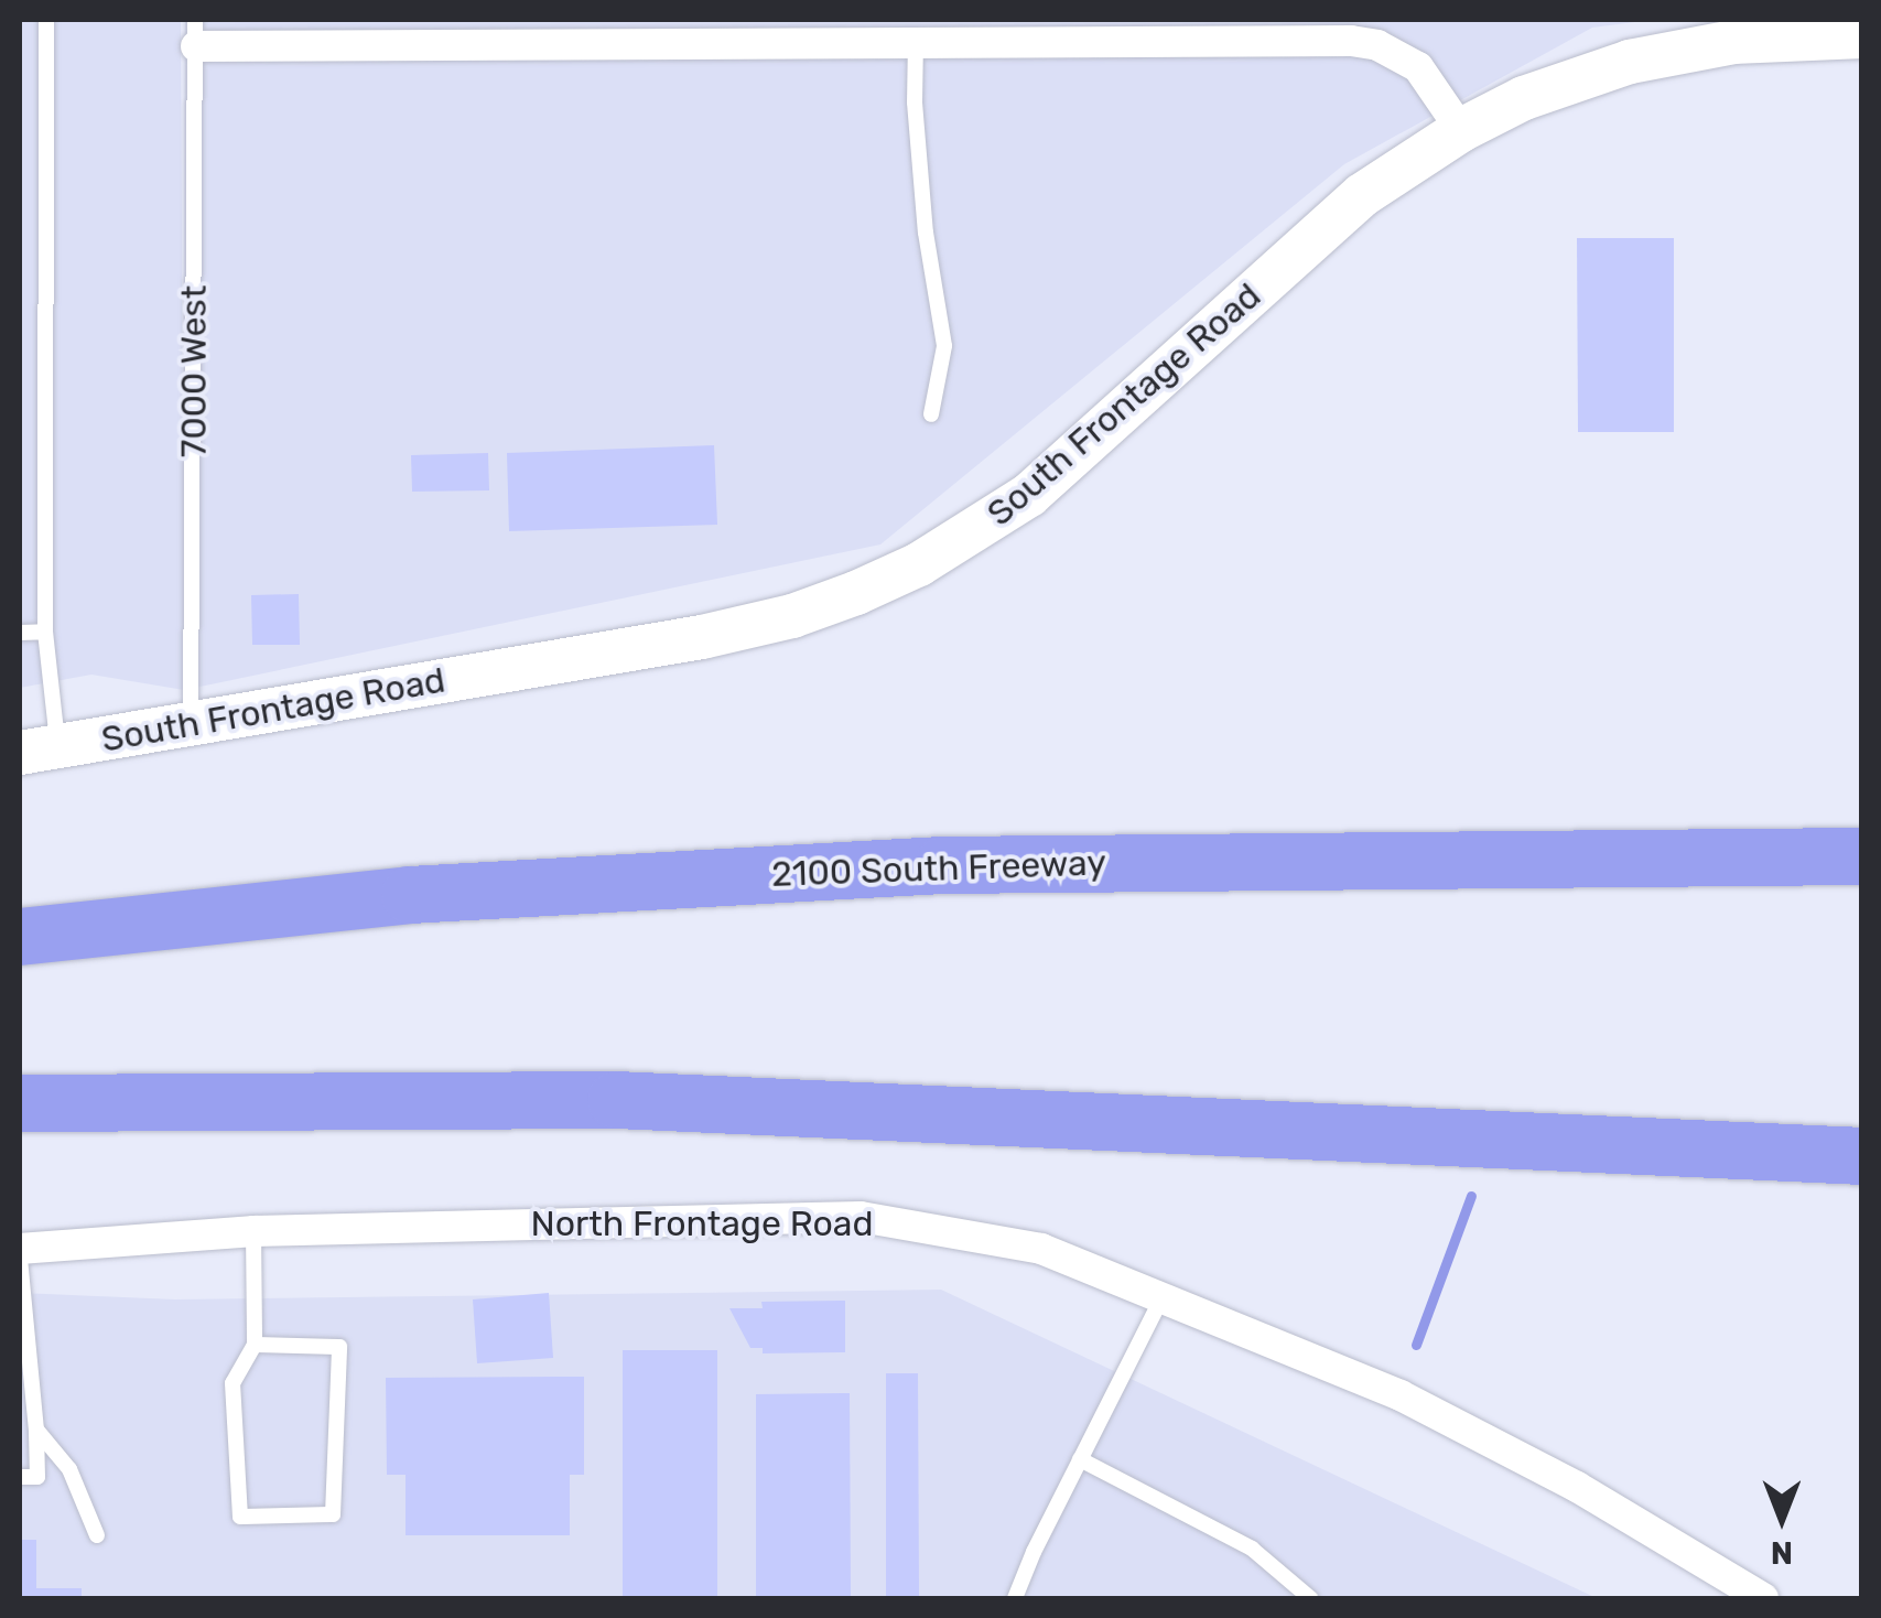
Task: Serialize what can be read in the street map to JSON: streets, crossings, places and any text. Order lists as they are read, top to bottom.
{
  "streets": {
    "highway": ["2100 South Freeway"],
    "street": ["South Frontage Road", "North Frontage Road"],
    "lane": ["7000 West"]
  },
  "crossings": [
    ["7000 West", "South Frontage Road"]
  ],
  "north": "bottom"
}
